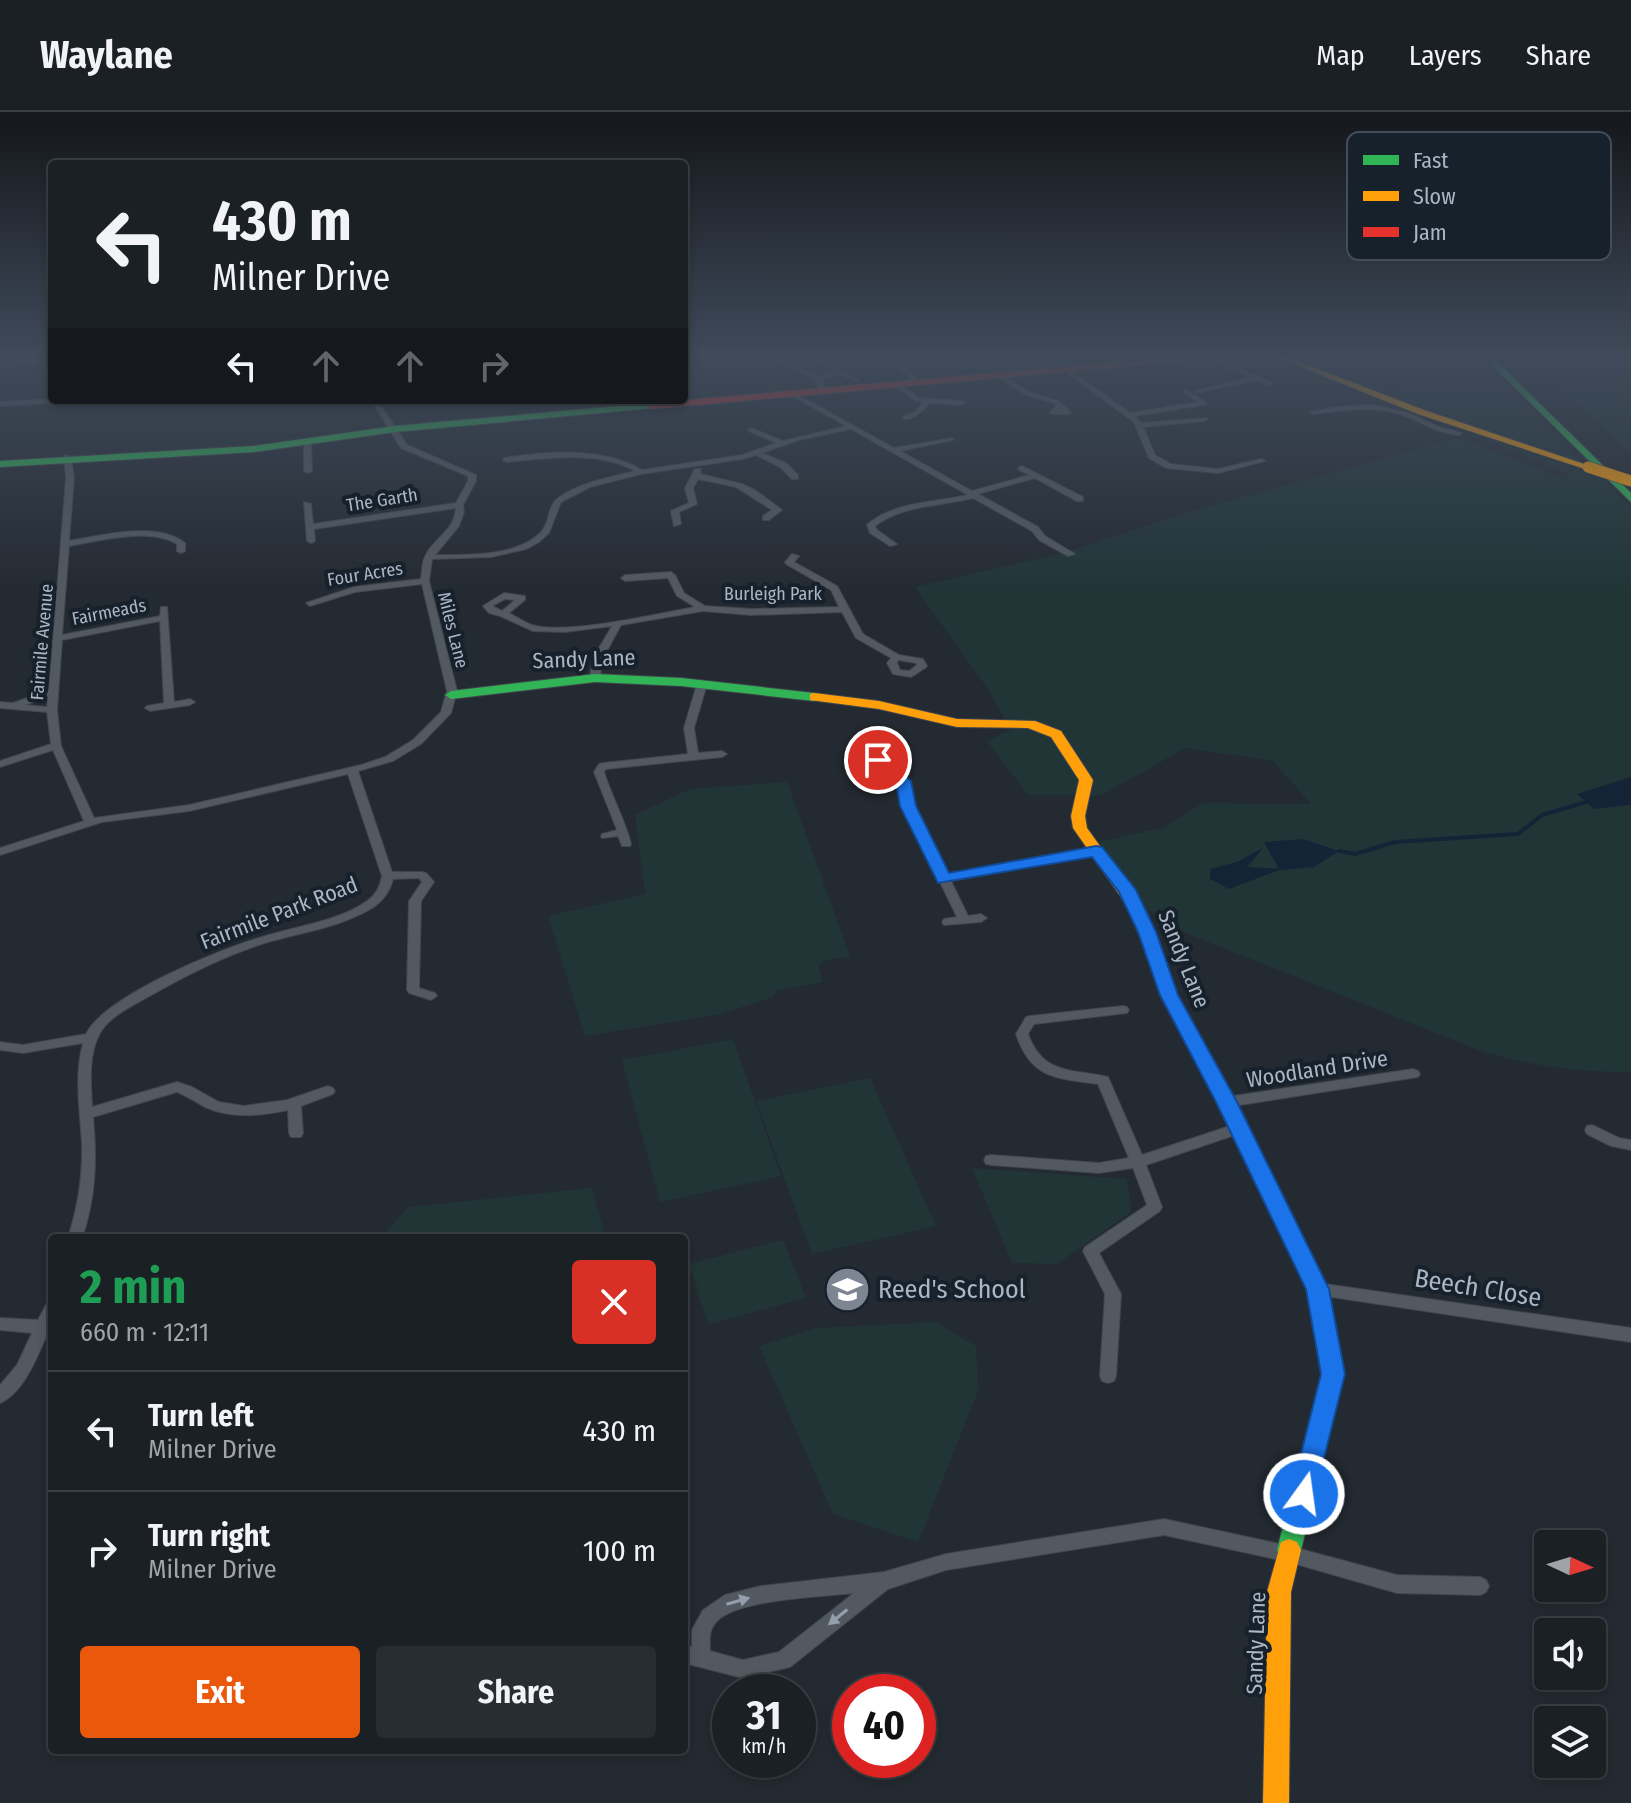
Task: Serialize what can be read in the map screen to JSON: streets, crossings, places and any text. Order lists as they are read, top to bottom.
{
  "streets": {
    "main road": ["Sandy Lane"],
    "street": [
      "The Garth",
      "Four Acres",
      "Burleigh Park",
      "Fairmeads",
      "Miles Lane",
      "Fairmile Avenue",
      "Fairmile Park Road",
      "Woodland Drive",
      "Beech Close"
    ]
  },
  "crossings": [
    ["Four Acres", "Miles Lane"],
    ["Fairmeads", "Fairmile Avenue"],
    ["Miles Lane", "Fairmile Avenue"],
    ["Miles Lane", "Sandy Lane"],
    ["Miles Lane", "Fairmile Park Road"],
    ["Sandy Lane", "Woodland Drive"],
    ["Sandy Lane", "Beech Close"]
  ],
  "places": {
    "school or university": ["Reed's School"]
  },
  "legend": ["Fast", "Slow", "Jam"],
  "north": "right",
  "page": {
    "header": "Waylane",
    "nav": ["Map", "Layers", "Share"],
    "turn": ["430 m", "Milner Drive"],
    "heading": ["2 min", "660 m · 12:11"],
    "list": [
      {
        "name": "Turn left",
        "note": "Milner Drive",
        "value": "430 m"
      },
      {
        "name": "Turn right",
        "note": "Milner Drive",
        "value": "100 m"
      }
    ],
    "buttons": ["Exit", "Share"],
    "speed": "31 km/h",
    "limit": "40"
  }
}
